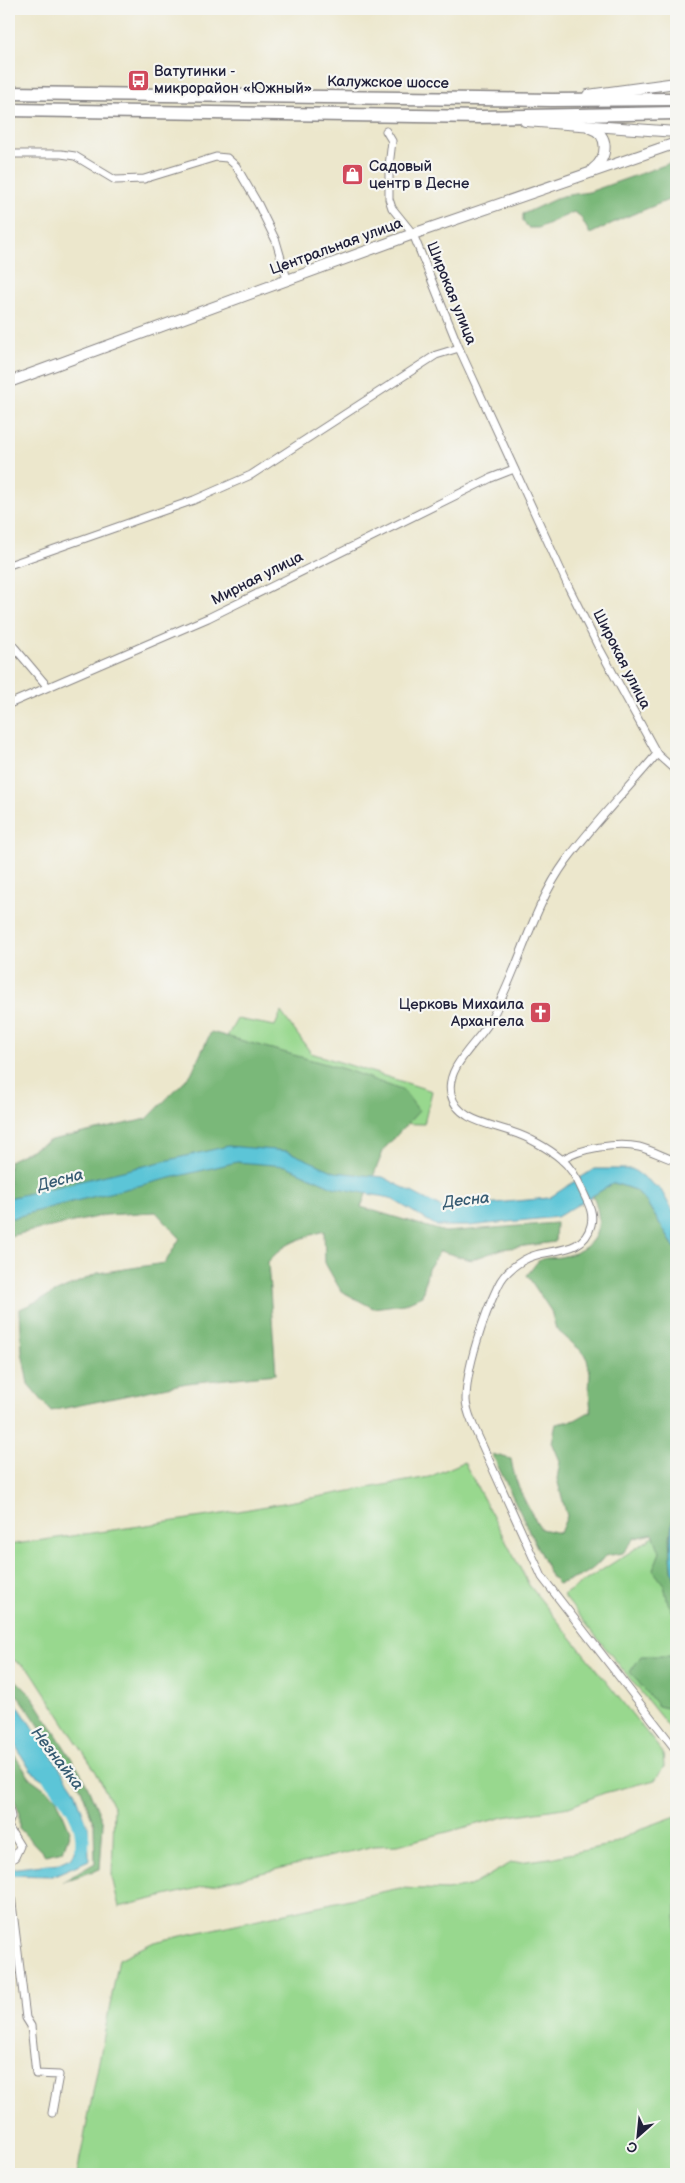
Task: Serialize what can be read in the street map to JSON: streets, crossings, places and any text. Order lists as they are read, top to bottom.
{
  "streets": {
    "highway": ["Калужское шоссе"],
    "street": ["Центральная улица", "Широкая улица", "Мирная улица"]
  },
  "crossings": [
    ["Центральная улица", "Широкая улица"],
    ["Широкая улица", "Мирная улица"]
  ],
  "water": ["Десна", "Незнайка"],
  "places": {
    "bus stop": ["Ватутинки - микрорайон «Южный»"],
    "shop": ["Садовый центр в Десне"],
    "church": ["Церковь Михаила Архангела"]
  },
  "north": "bottom left"
}
